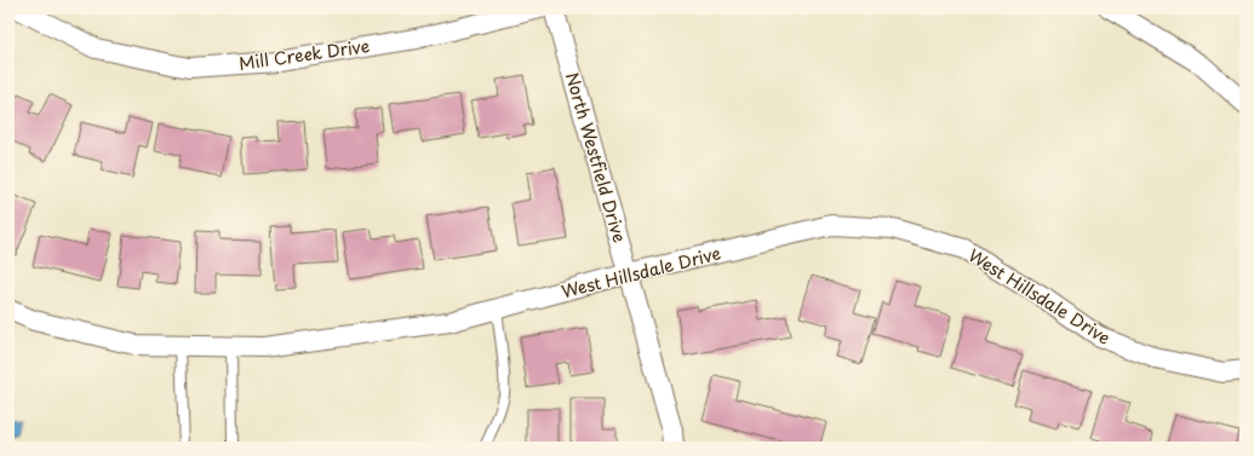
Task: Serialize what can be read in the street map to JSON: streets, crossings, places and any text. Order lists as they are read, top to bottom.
{
  "streets": {
    "street": ["Mill Creek Drive", "North Westfield Drive", "West Hillsdale Drive"]
  },
  "crossings": [
    ["North Westfield Drive", "West Hillsdale Drive"]
  ]
}
